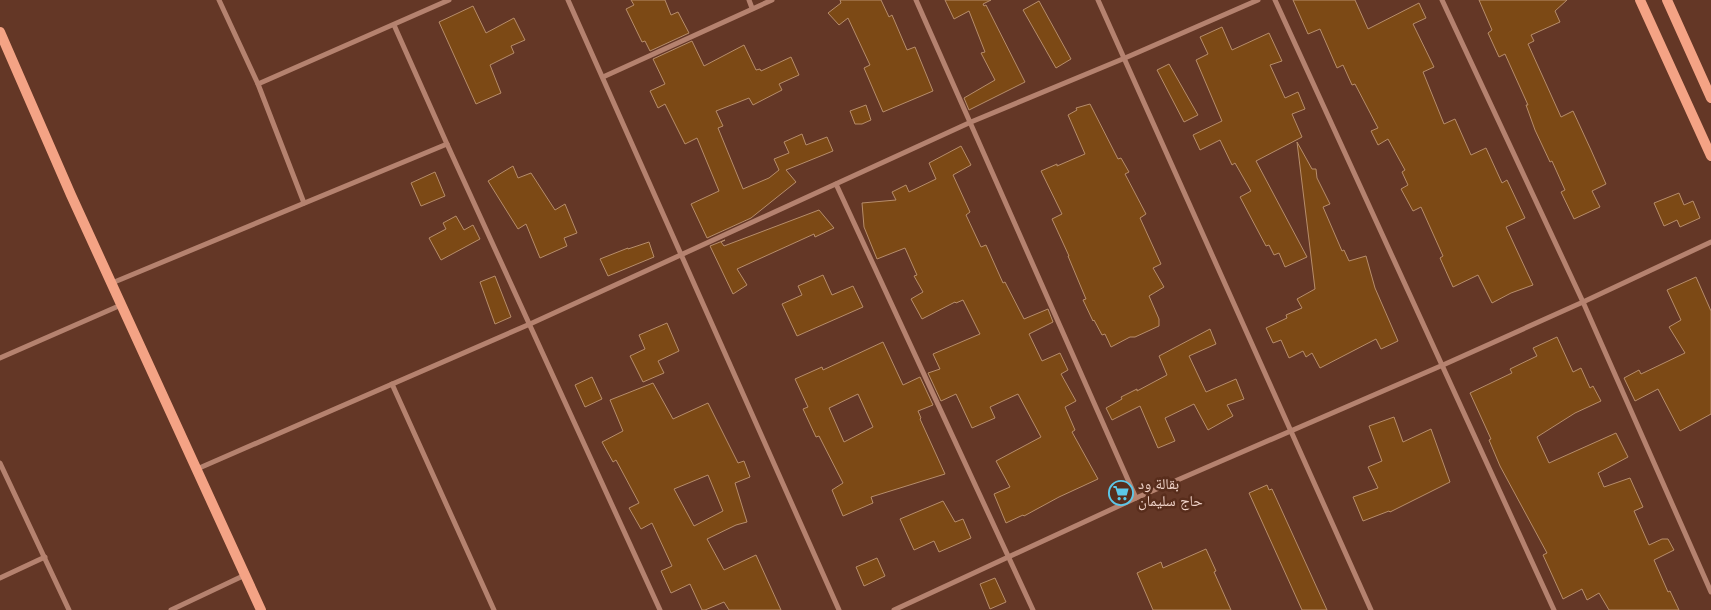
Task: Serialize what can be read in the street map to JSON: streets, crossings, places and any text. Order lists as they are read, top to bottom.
{
  "places": {
    "supermarket": ["بقالة ود حاج سليمان"]
  }
}
